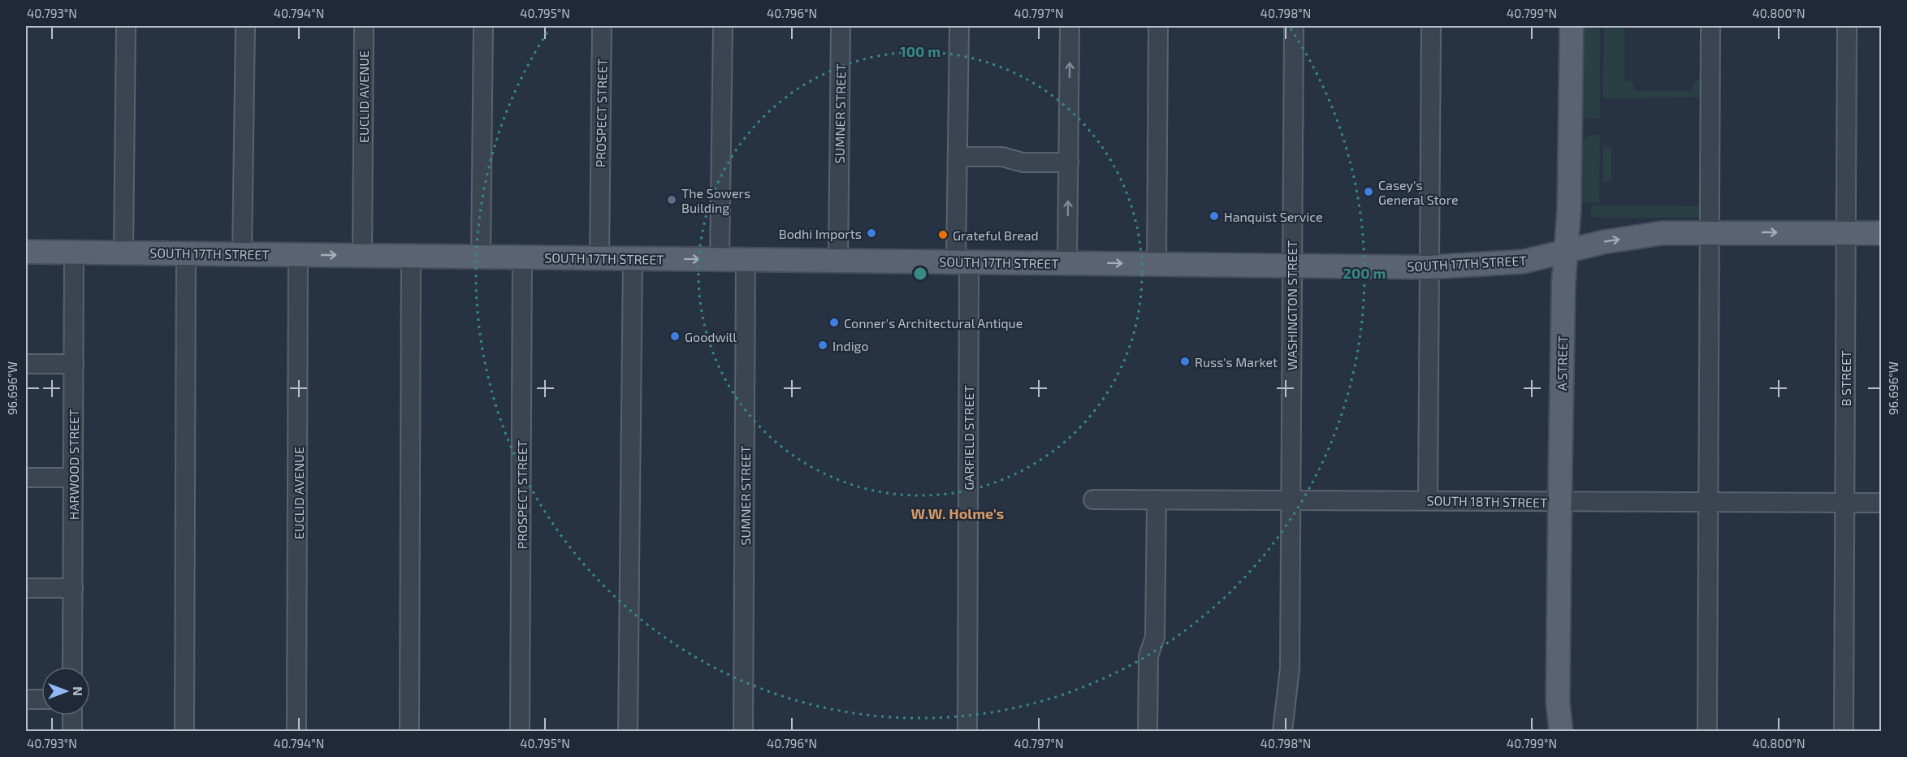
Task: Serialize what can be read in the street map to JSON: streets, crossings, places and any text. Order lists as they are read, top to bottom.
{
  "streets": {
    "main road": ["SOUTH 17TH STREET", "A STREET"],
    "street": [
      "EUCLID AVENUE",
      "PROSPECT STREET",
      "SUMNER STREET",
      "WASHINGTON STREET",
      "B STREET",
      "GARFIELD STREET",
      "HARWOOD STREET",
      "SOUTH 18TH STREET"
    ]
  },
  "crossings": [
    ["EUCLID AVENUE", "SOUTH 17TH STREET"],
    ["PROSPECT STREET", "SOUTH 17TH STREET"],
    ["SUMNER STREET", "SOUTH 17TH STREET"],
    ["SOUTH 17TH STREET", "WASHINGTON STREET"],
    ["SOUTH 17TH STREET", "A STREET"],
    ["SOUTH 17TH STREET", "B STREET"],
    ["SOUTH 17TH STREET", "GARFIELD STREET"],
    ["SOUTH 17TH STREET", "HARWOOD STREET"],
    ["WASHINGTON STREET", "SOUTH 18TH STREET"],
    ["A STREET", "SOUTH 18TH STREET"],
    ["B STREET", "SOUTH 18TH STREET"]
  ],
  "districts": ["W.W. Holme's"],
  "places": [
    "Casey's General Store",
    "The Sowers Building",
    "Hanquist Service",
    "Bodhi Imports",
    "Grateful Bread",
    "Conner's Architectural Antique",
    "Goodwill",
    "Indigo",
    "Russ's Market"
  ],
  "north": "right",
  "coordinates": [
    "40.793°N",
    "40.794°N",
    "40.795°N",
    "40.796°N",
    "40.797°N",
    "40.798°N",
    "40.799°N",
    "40.800°N",
    "96.696°W"
  ],
  "rings": ["100 m", "200 m"]
}
